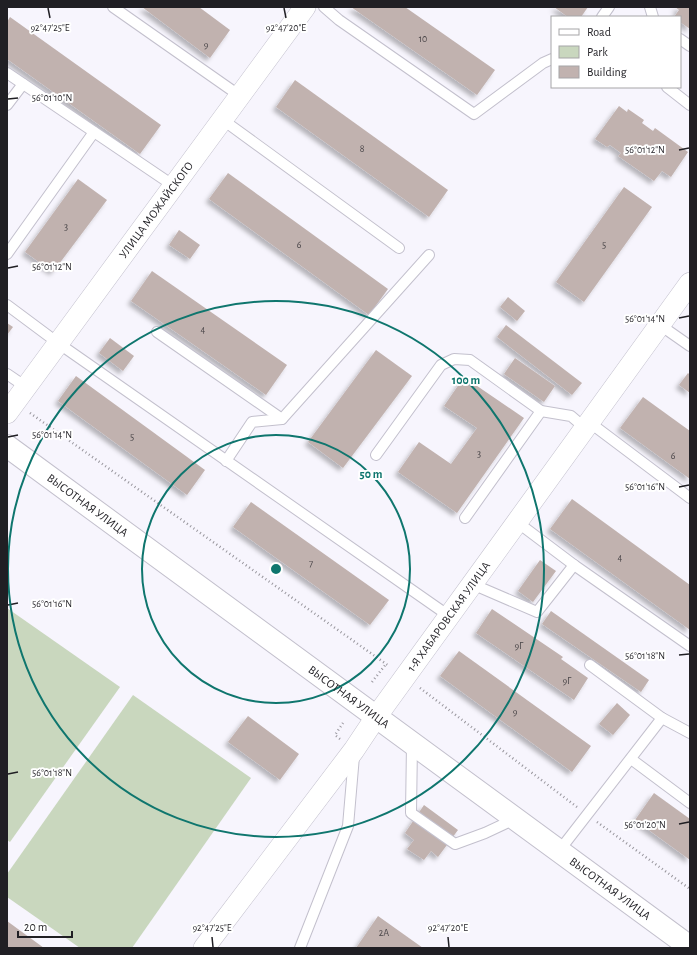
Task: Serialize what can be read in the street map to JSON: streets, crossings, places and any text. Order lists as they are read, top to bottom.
{
  "streets": {
    "main road": ["ВЫСОТНАЯ УЛИЦА"],
    "street": ["УЛИЦА МОЖАЙСКОГО", "1-Я ХАБАРОВСКАЯ УЛИЦА"]
  },
  "crossings": [
    ["ВЫСОТНАЯ УЛИЦА", "1-Я ХАБАРОВСКАЯ УЛИЦА"]
  ],
  "house_numbers": [
    "10",
    "9",
    "8",
    "3",
    "6",
    "5",
    "4",
    "5",
    "3",
    "6",
    "4",
    "7",
    "9Г",
    "9Г",
    "9",
    "2А"
  ],
  "legend": ["Road", "Park", "Building"],
  "scale_bar": "20 m",
  "coordinates": [
    "92°47'25\"E",
    "92°47'20\"E",
    "56°01'10\"N",
    "56°01'12\"N",
    "56°01'14\"N",
    "56°01'16\"N",
    "56°01'18\"N",
    "56°01'20\"N"
  ],
  "rings": ["100 m", "50 m"]
}
